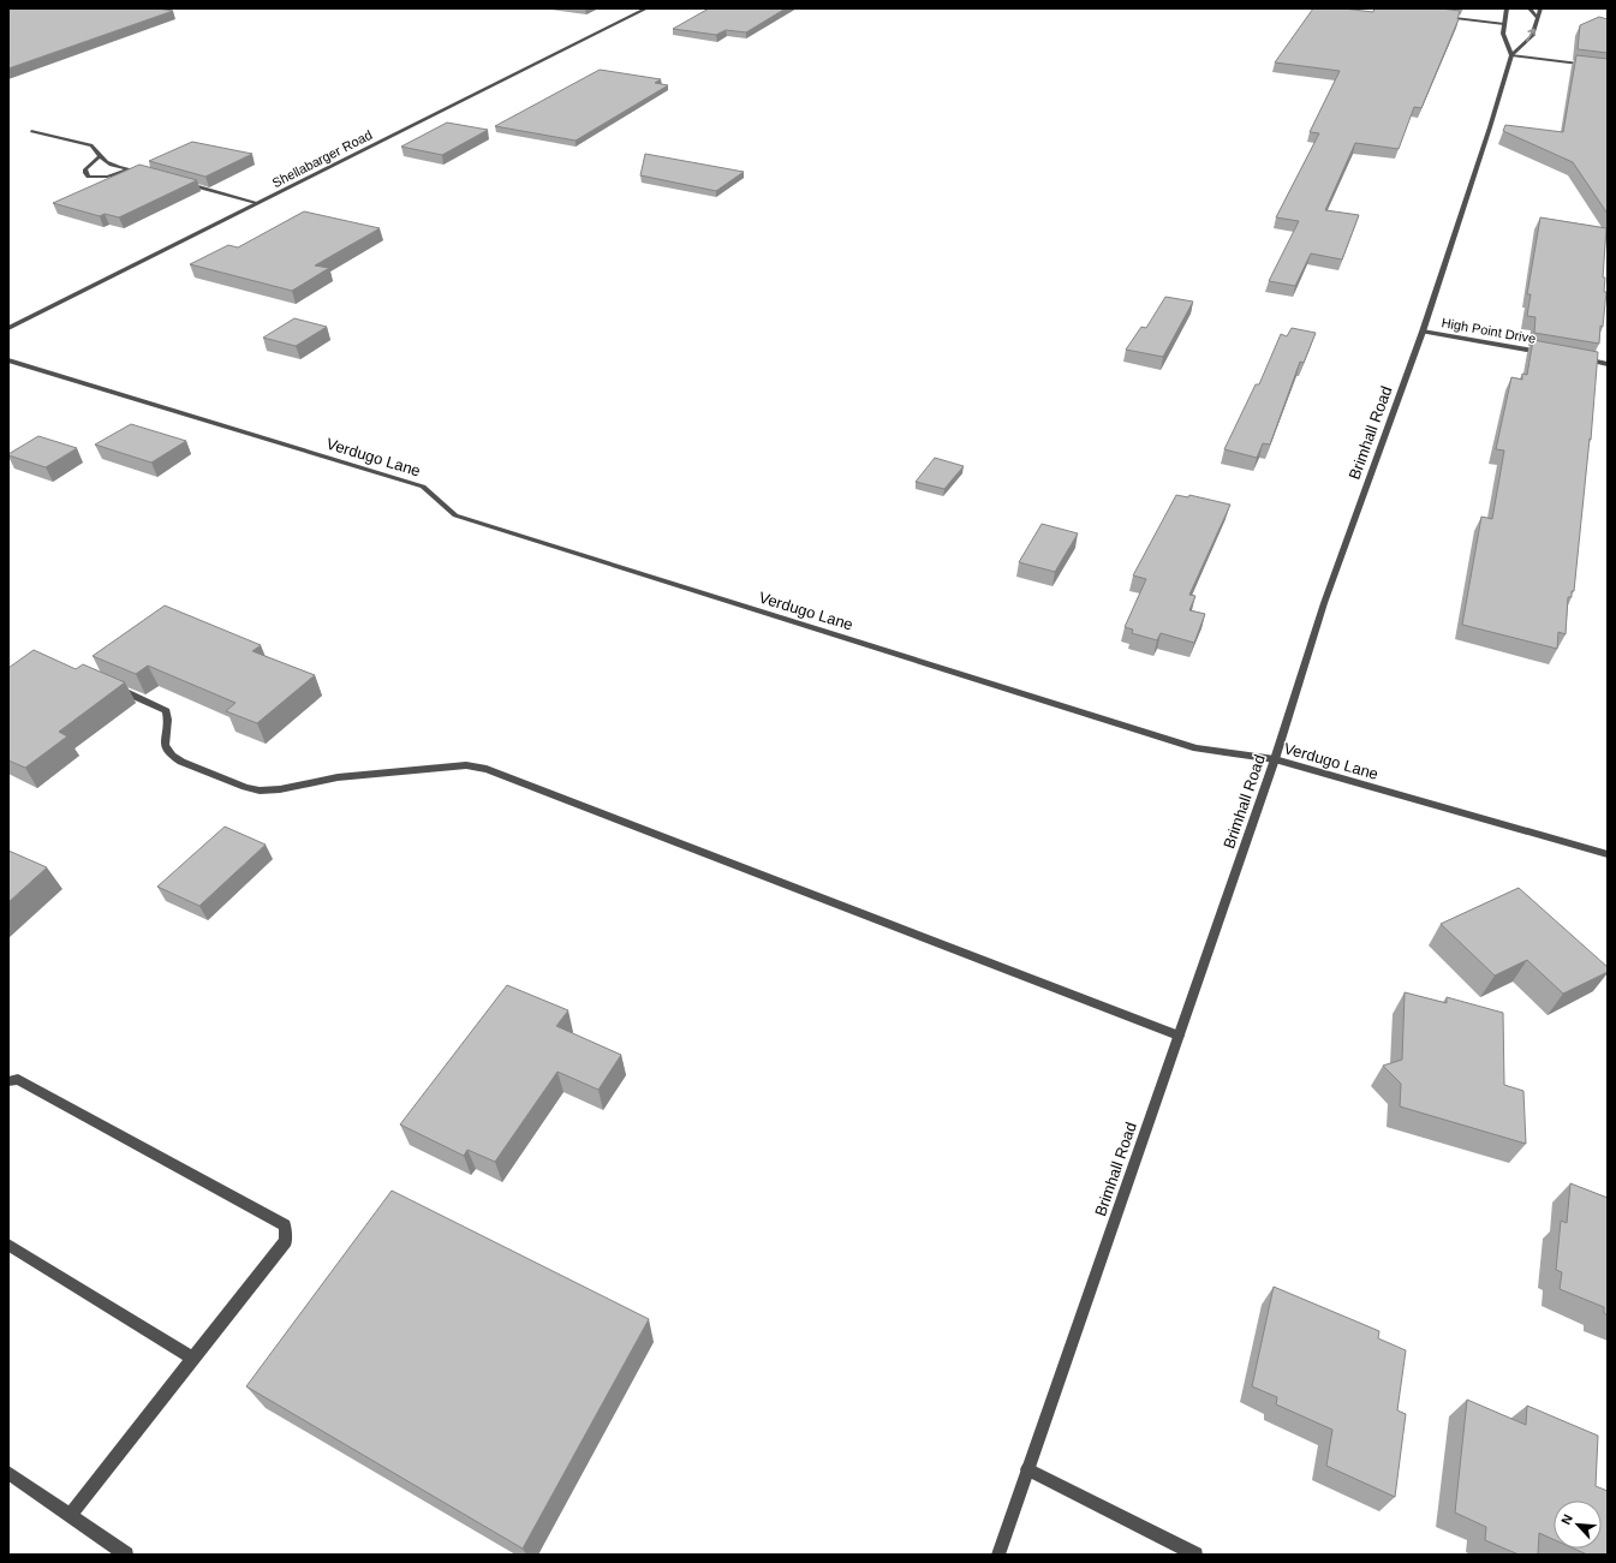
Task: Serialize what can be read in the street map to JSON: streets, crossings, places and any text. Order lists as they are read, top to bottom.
{
  "streets": {
    "street": [
      "Shellabarger Road",
      "High Point Drive",
      "Brimhall Road",
      "Verdugo Lane"
    ]
  },
  "crossings": [
    ["High Point Drive", "Brimhall Road"],
    ["Brimhall Road", "Verdugo Lane"]
  ],
  "north": "top left"
}
